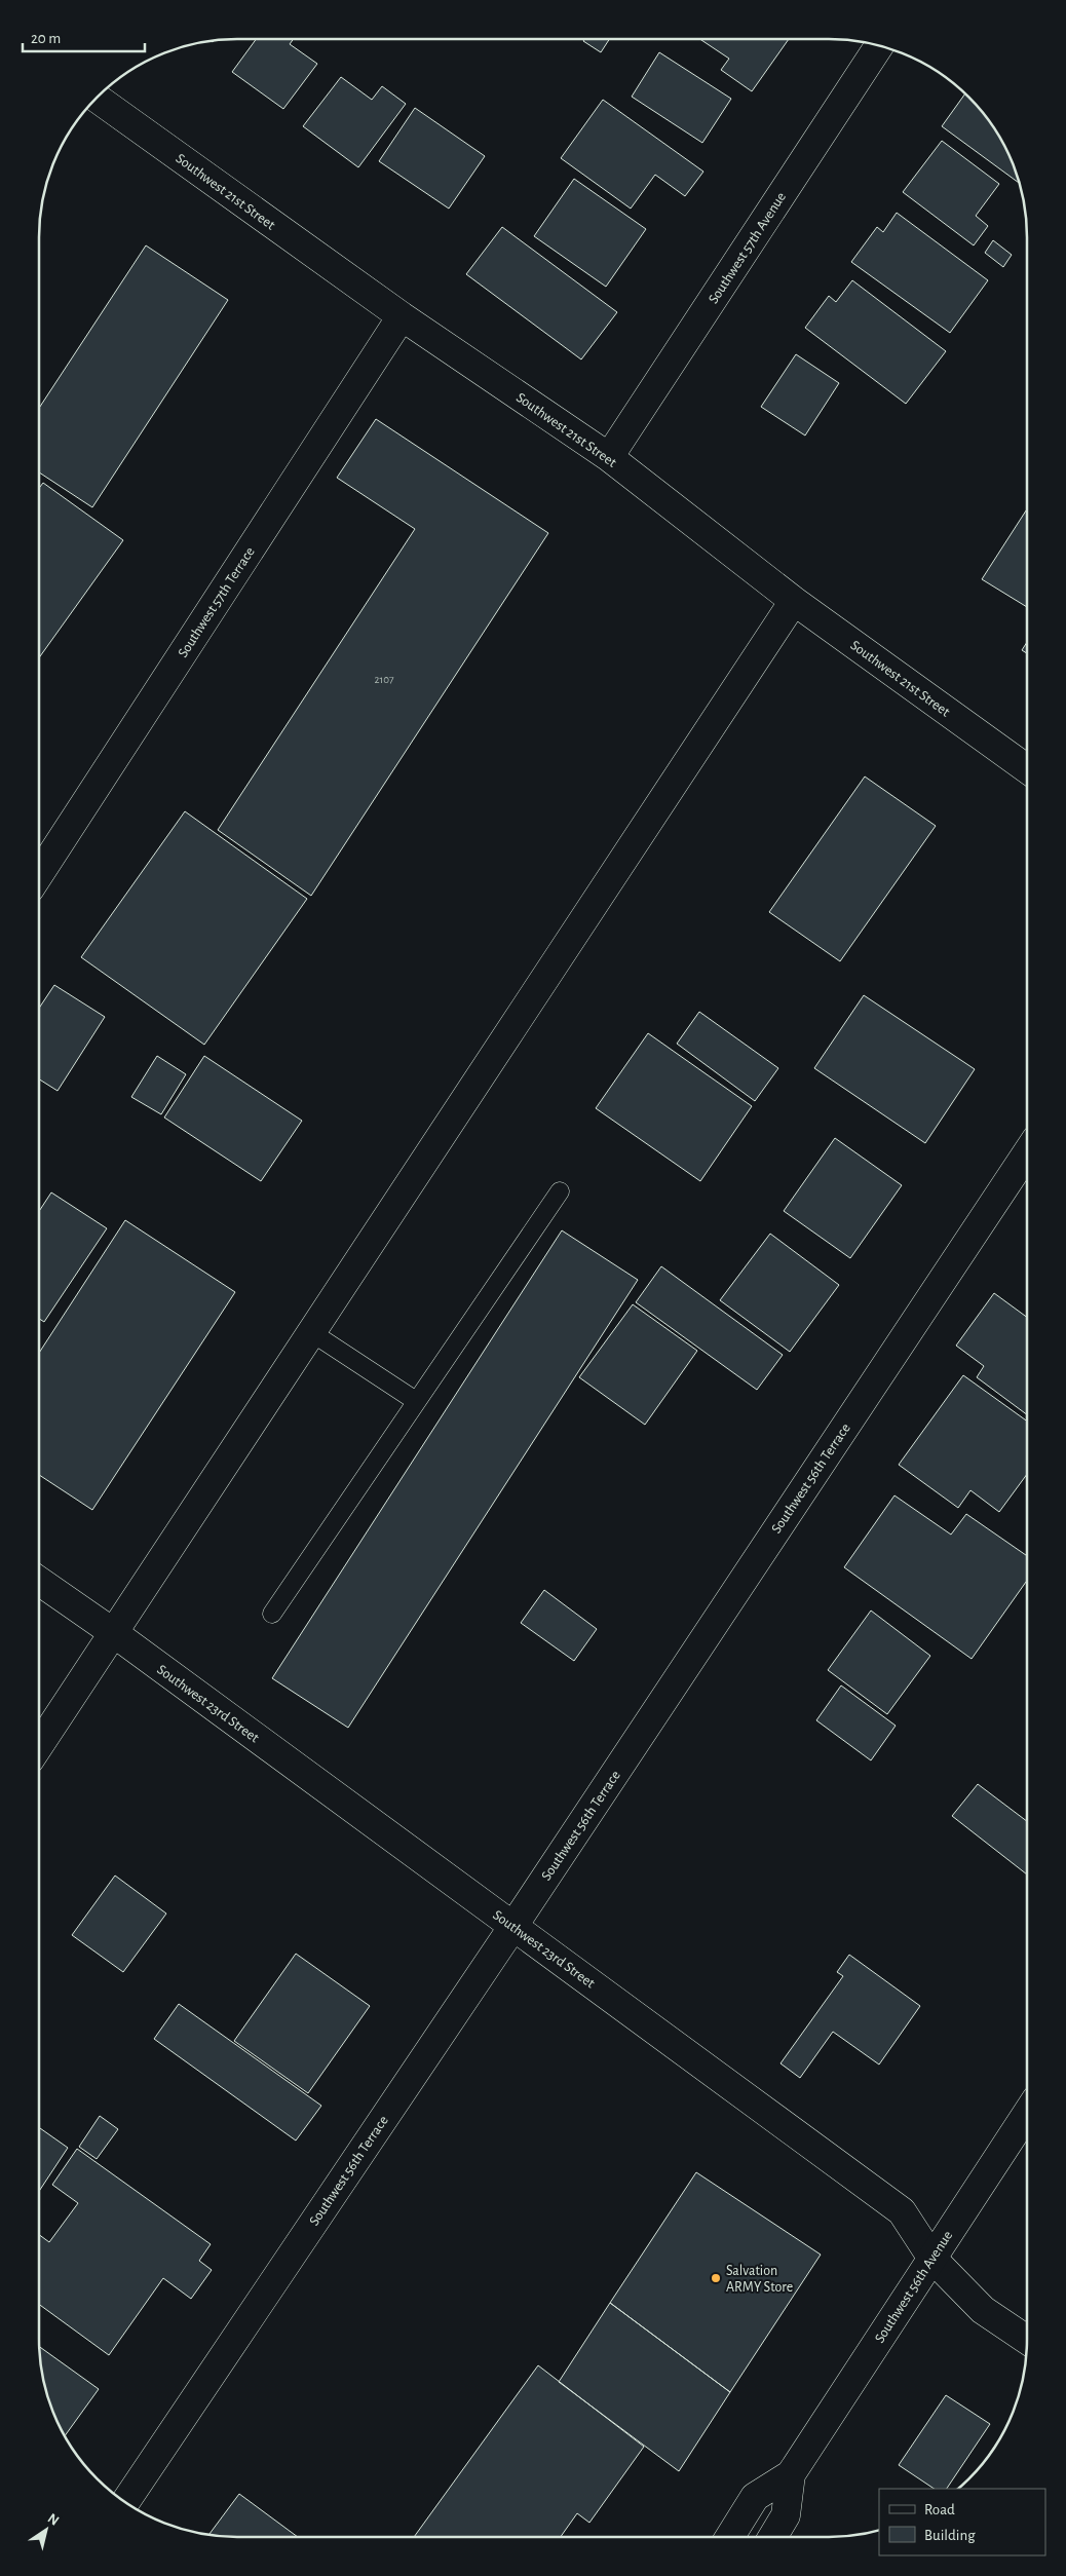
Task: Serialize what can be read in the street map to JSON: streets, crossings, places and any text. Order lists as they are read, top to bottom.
{
  "streets": {
    "street": [
      "Southwest 21st Street",
      "Southwest 57th Avenue",
      "Southwest 57th Terrace",
      "Southwest 56th Terrace",
      "Southwest 23rd Street",
      "Southwest 56th Avenue"
    ]
  },
  "crossings": [
    ["Southwest 21st Street", "Southwest 57th Avenue"],
    ["Southwest 21st Street", "Southwest 57th Terrace"],
    ["Southwest 56th Terrace", "Southwest 23rd Street"],
    ["Southwest 23rd Street", "Southwest 56th Avenue"]
  ],
  "places": ["Salvation ARMY Store"],
  "house_numbers": ["2107"],
  "legend": ["Road", "Building"],
  "scale_bar": "20 m",
  "north": "top right"
}
